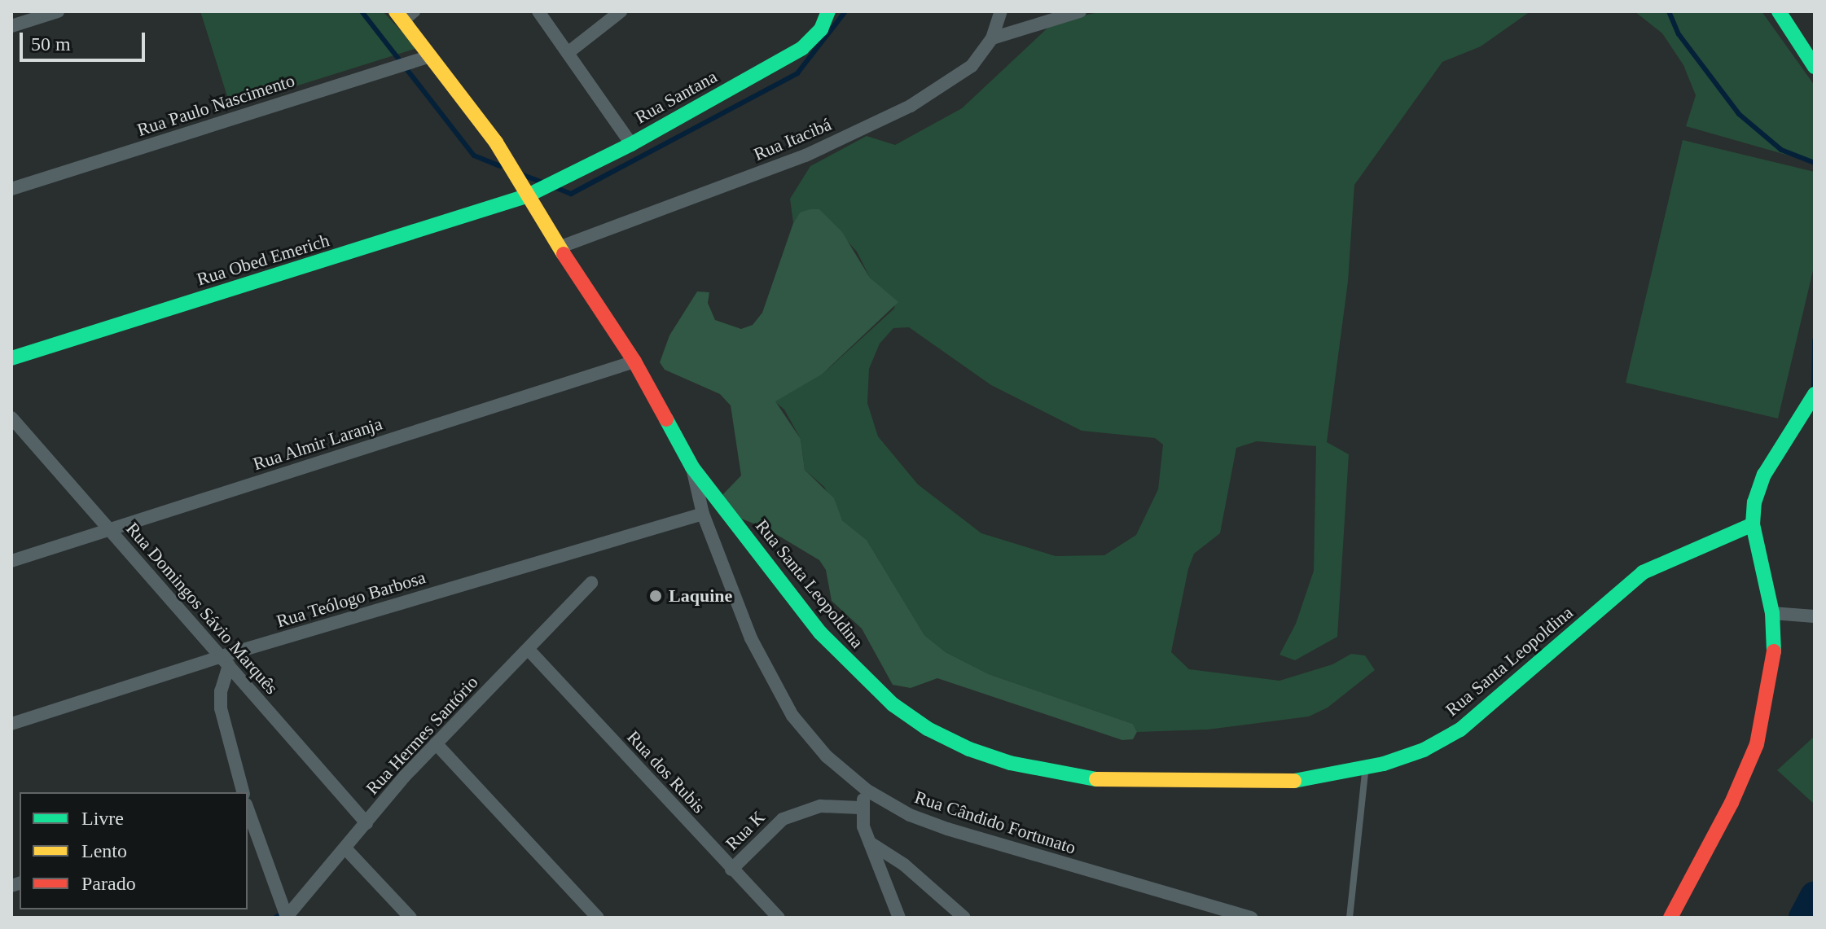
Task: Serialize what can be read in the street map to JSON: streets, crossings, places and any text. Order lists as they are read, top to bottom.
{
  "streets": {
    "street": [
      "Rua Santana",
      "Rua Paulo Nascimento",
      "Rua Itacibá",
      "Rua Obed Emerich",
      "Rua Almir Laranja",
      "Rua Santa Leopoldina",
      "Rua Teólogo Barbosa",
      "Rua Domingos Sávio Marquês",
      "Rua Hermes Santório",
      "Rua dos Rubis",
      "Rua Cândido Fortunato",
      "Rua K"
    ]
  },
  "crossings": [
    ["Rua Santana", "Rua Obed Emerich"],
    ["Rua Santana", "Rua Santa Leopoldina"],
    ["Rua Paulo Nascimento", "Rua Santa Leopoldina"],
    ["Rua Itacibá", "Rua Santa Leopoldina"],
    ["Rua Obed Emerich", "Rua Santa Leopoldina"],
    ["Rua Almir Laranja", "Rua Santa Leopoldina"],
    ["Rua Almir Laranja", "Rua Domingos Sávio Marquês"],
    ["Rua Santa Leopoldina", "Rua Cândido Fortunato"],
    ["Rua Teólogo Barbosa", "Rua Domingos Sávio Marquês"],
    ["Rua Teólogo Barbosa", "Rua Cândido Fortunato"],
    ["Rua Domingos Sávio Marquês", "Rua Hermes Santório"],
    ["Rua Hermes Santório", "Rua dos Rubis"],
    ["Rua dos Rubis", "Rua K"]
  ],
  "places": ["Laquine"],
  "legend": ["Livre", "Lento", "Parado"],
  "scale_bar": "50 m"
}
